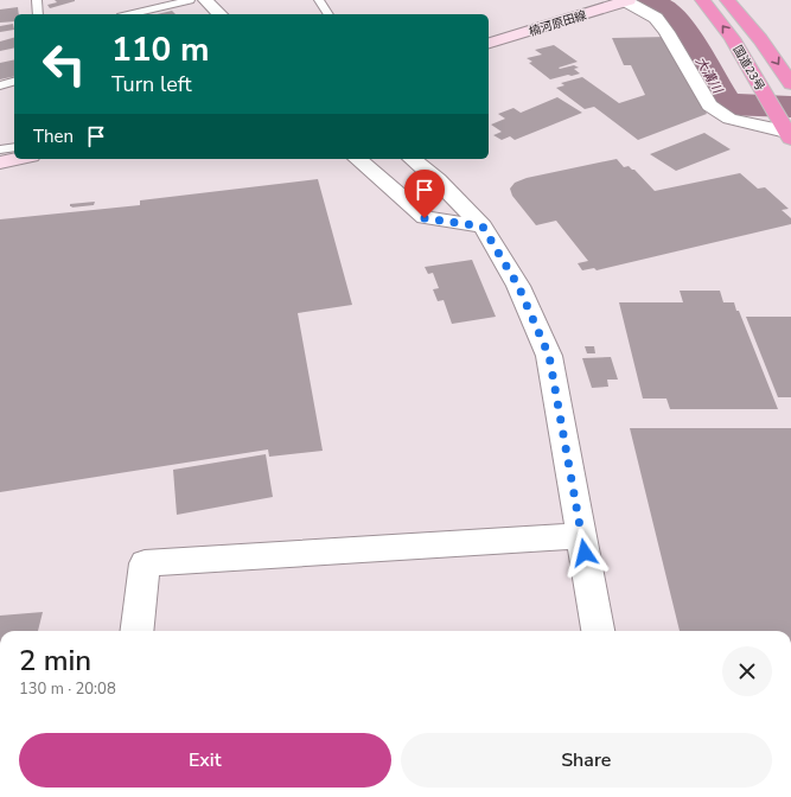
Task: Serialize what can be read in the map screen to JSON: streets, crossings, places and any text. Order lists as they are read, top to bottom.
{
  "streets": {
    "highway": ["国道23号"],
    "main road": ["楠河原田線"]
  },
  "water": ["大溝川"],
  "page": {
    "turn": ["110 m", "Turn left"],
    "then": "Then",
    "heading": ["2 min", "130 m · 20:08"],
    "buttons": ["Exit", "Share"]
  }
}
